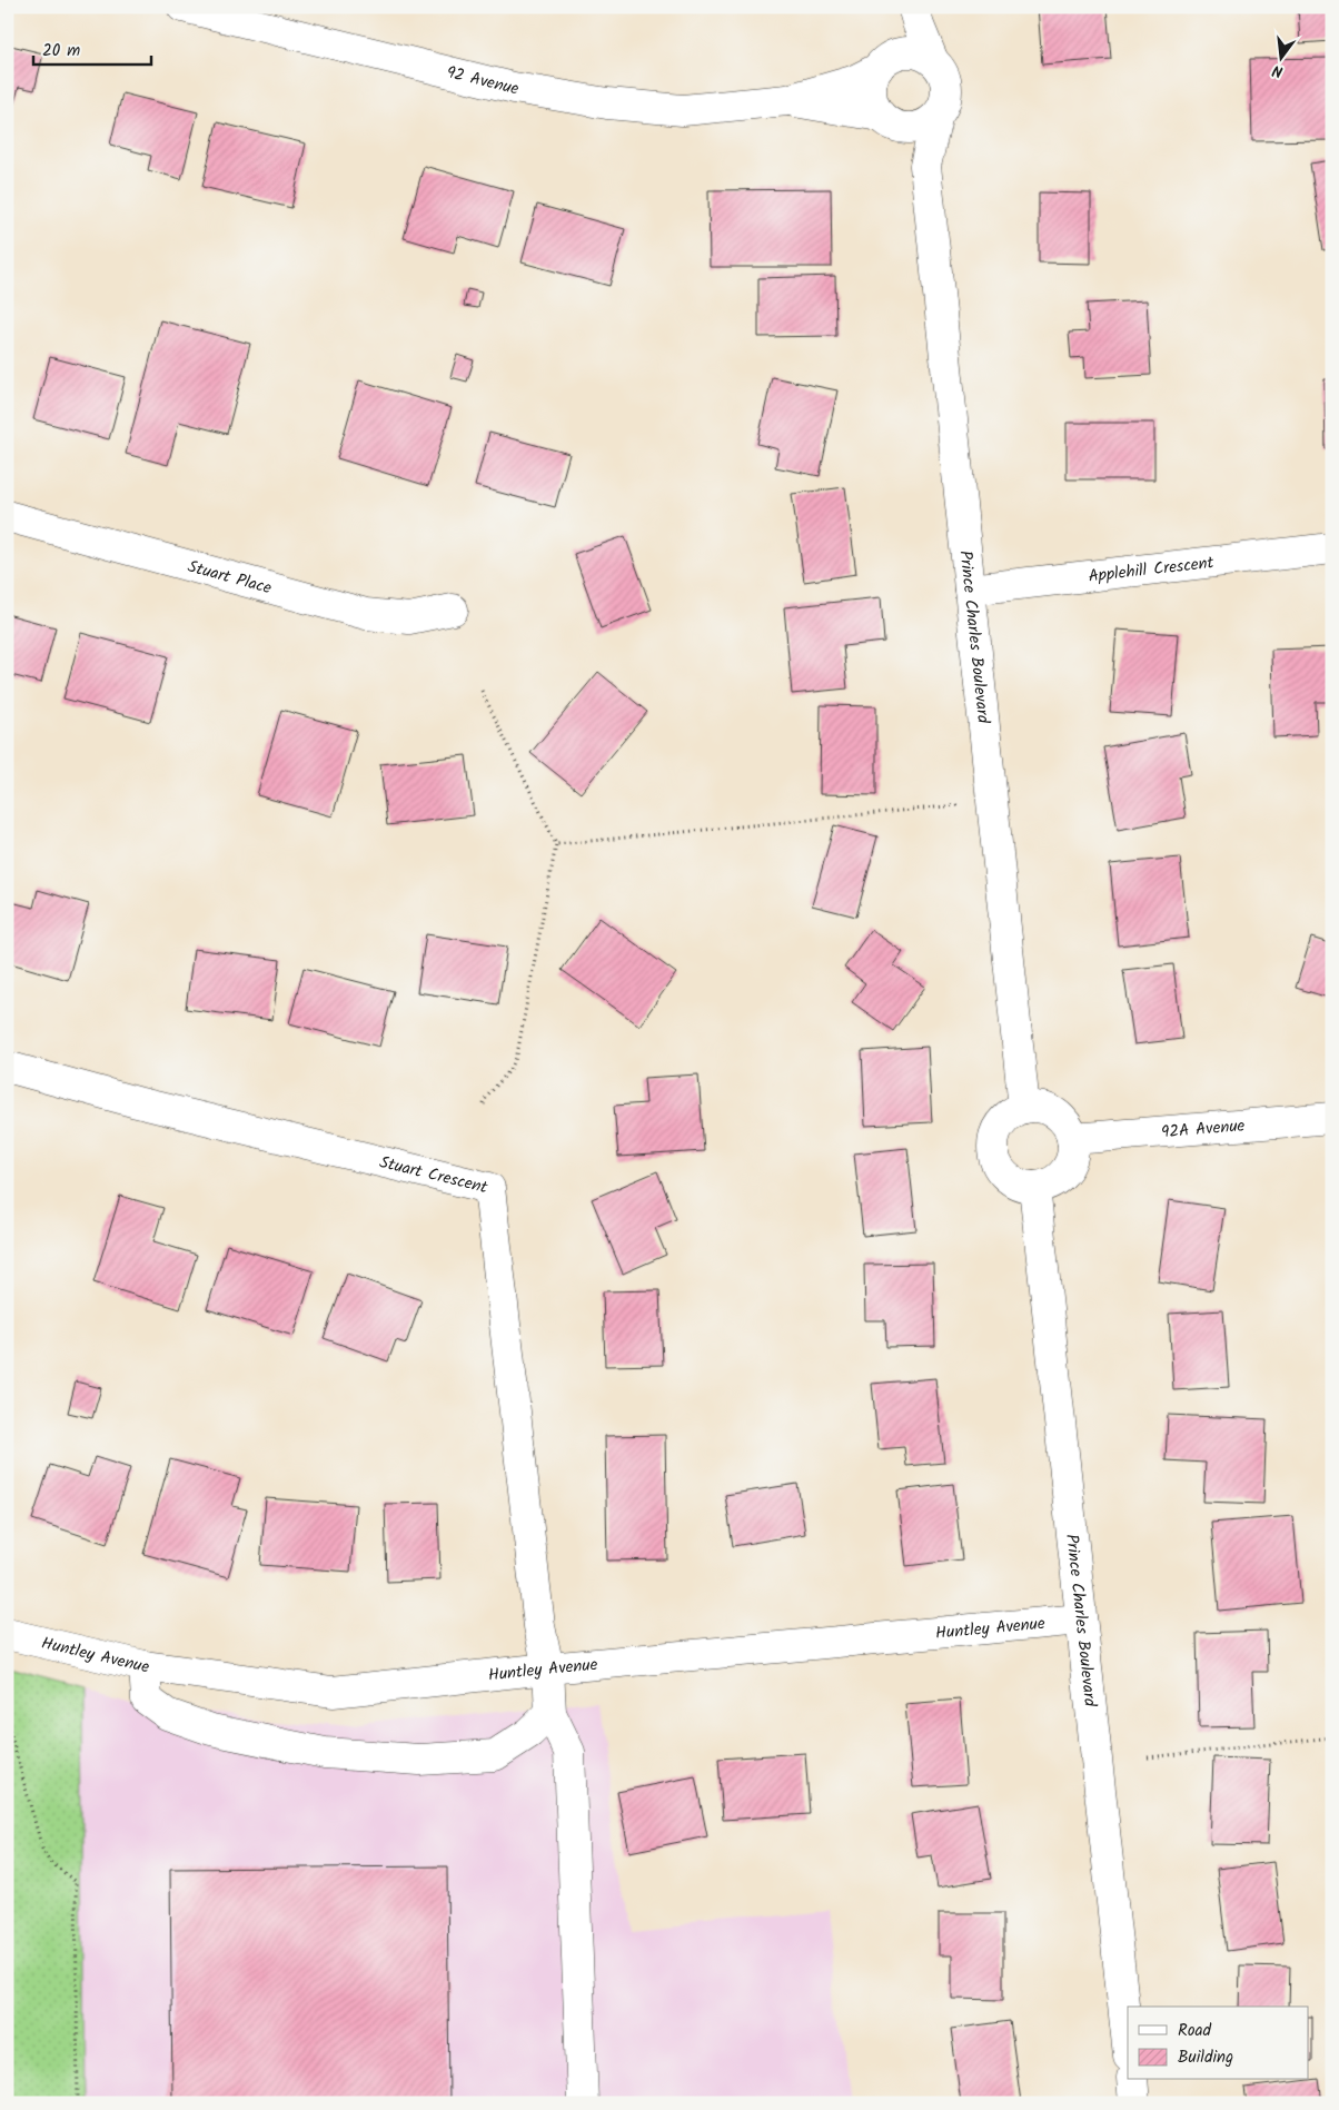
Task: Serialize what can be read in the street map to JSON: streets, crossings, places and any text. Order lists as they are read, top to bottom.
{
  "streets": {
    "street": [
      "92 Avenue",
      "Applehill Crescent",
      "Stuart Place",
      "Prince Charles Boulevard",
      "92A Avenue",
      "Stuart Crescent",
      "Huntley Avenue"
    ]
  },
  "crossings": [
    ["92 Avenue", "Prince Charles Boulevard"],
    ["Applehill Crescent", "Prince Charles Boulevard"],
    ["Prince Charles Boulevard", "92A Avenue"],
    ["Prince Charles Boulevard", "Huntley Avenue"],
    ["Stuart Crescent", "Huntley Avenue"]
  ],
  "legend": ["Road", "Building"],
  "scale_bar": "20 m",
  "north": "bottom"
}
